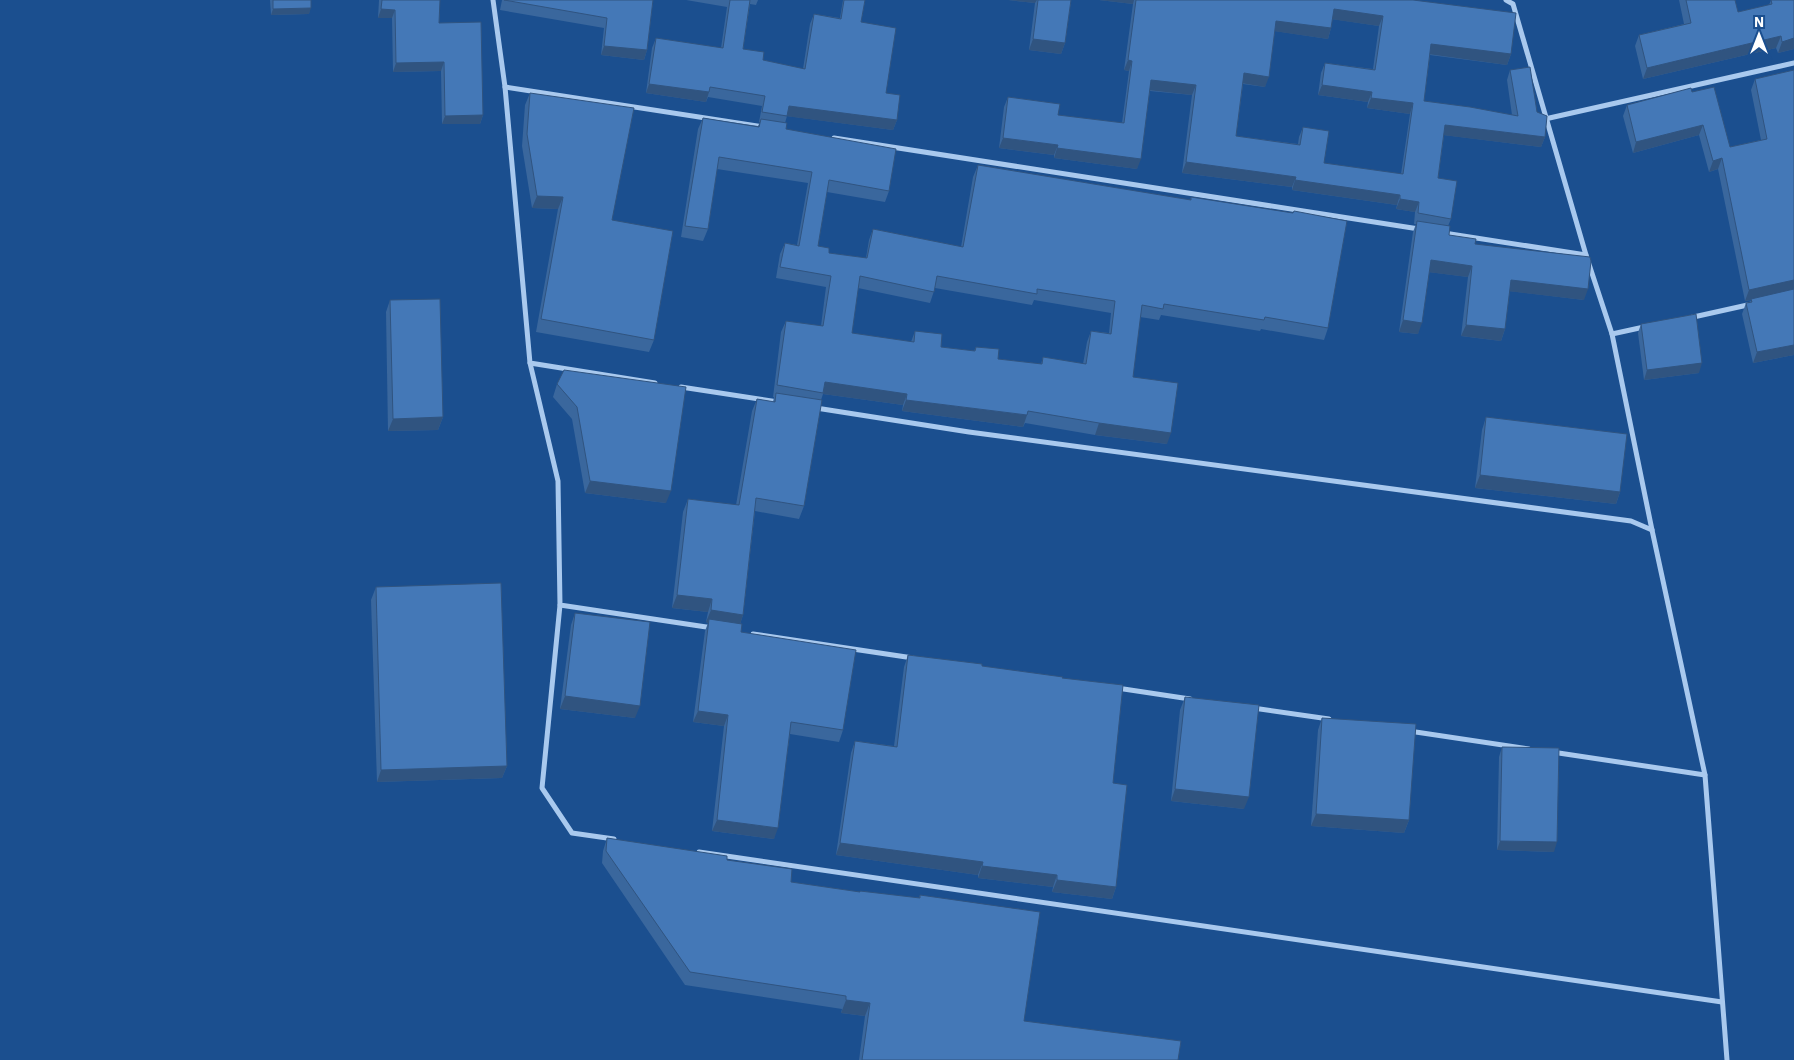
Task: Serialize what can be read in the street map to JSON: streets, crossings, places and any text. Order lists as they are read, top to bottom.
{
  "north": "top"
}
